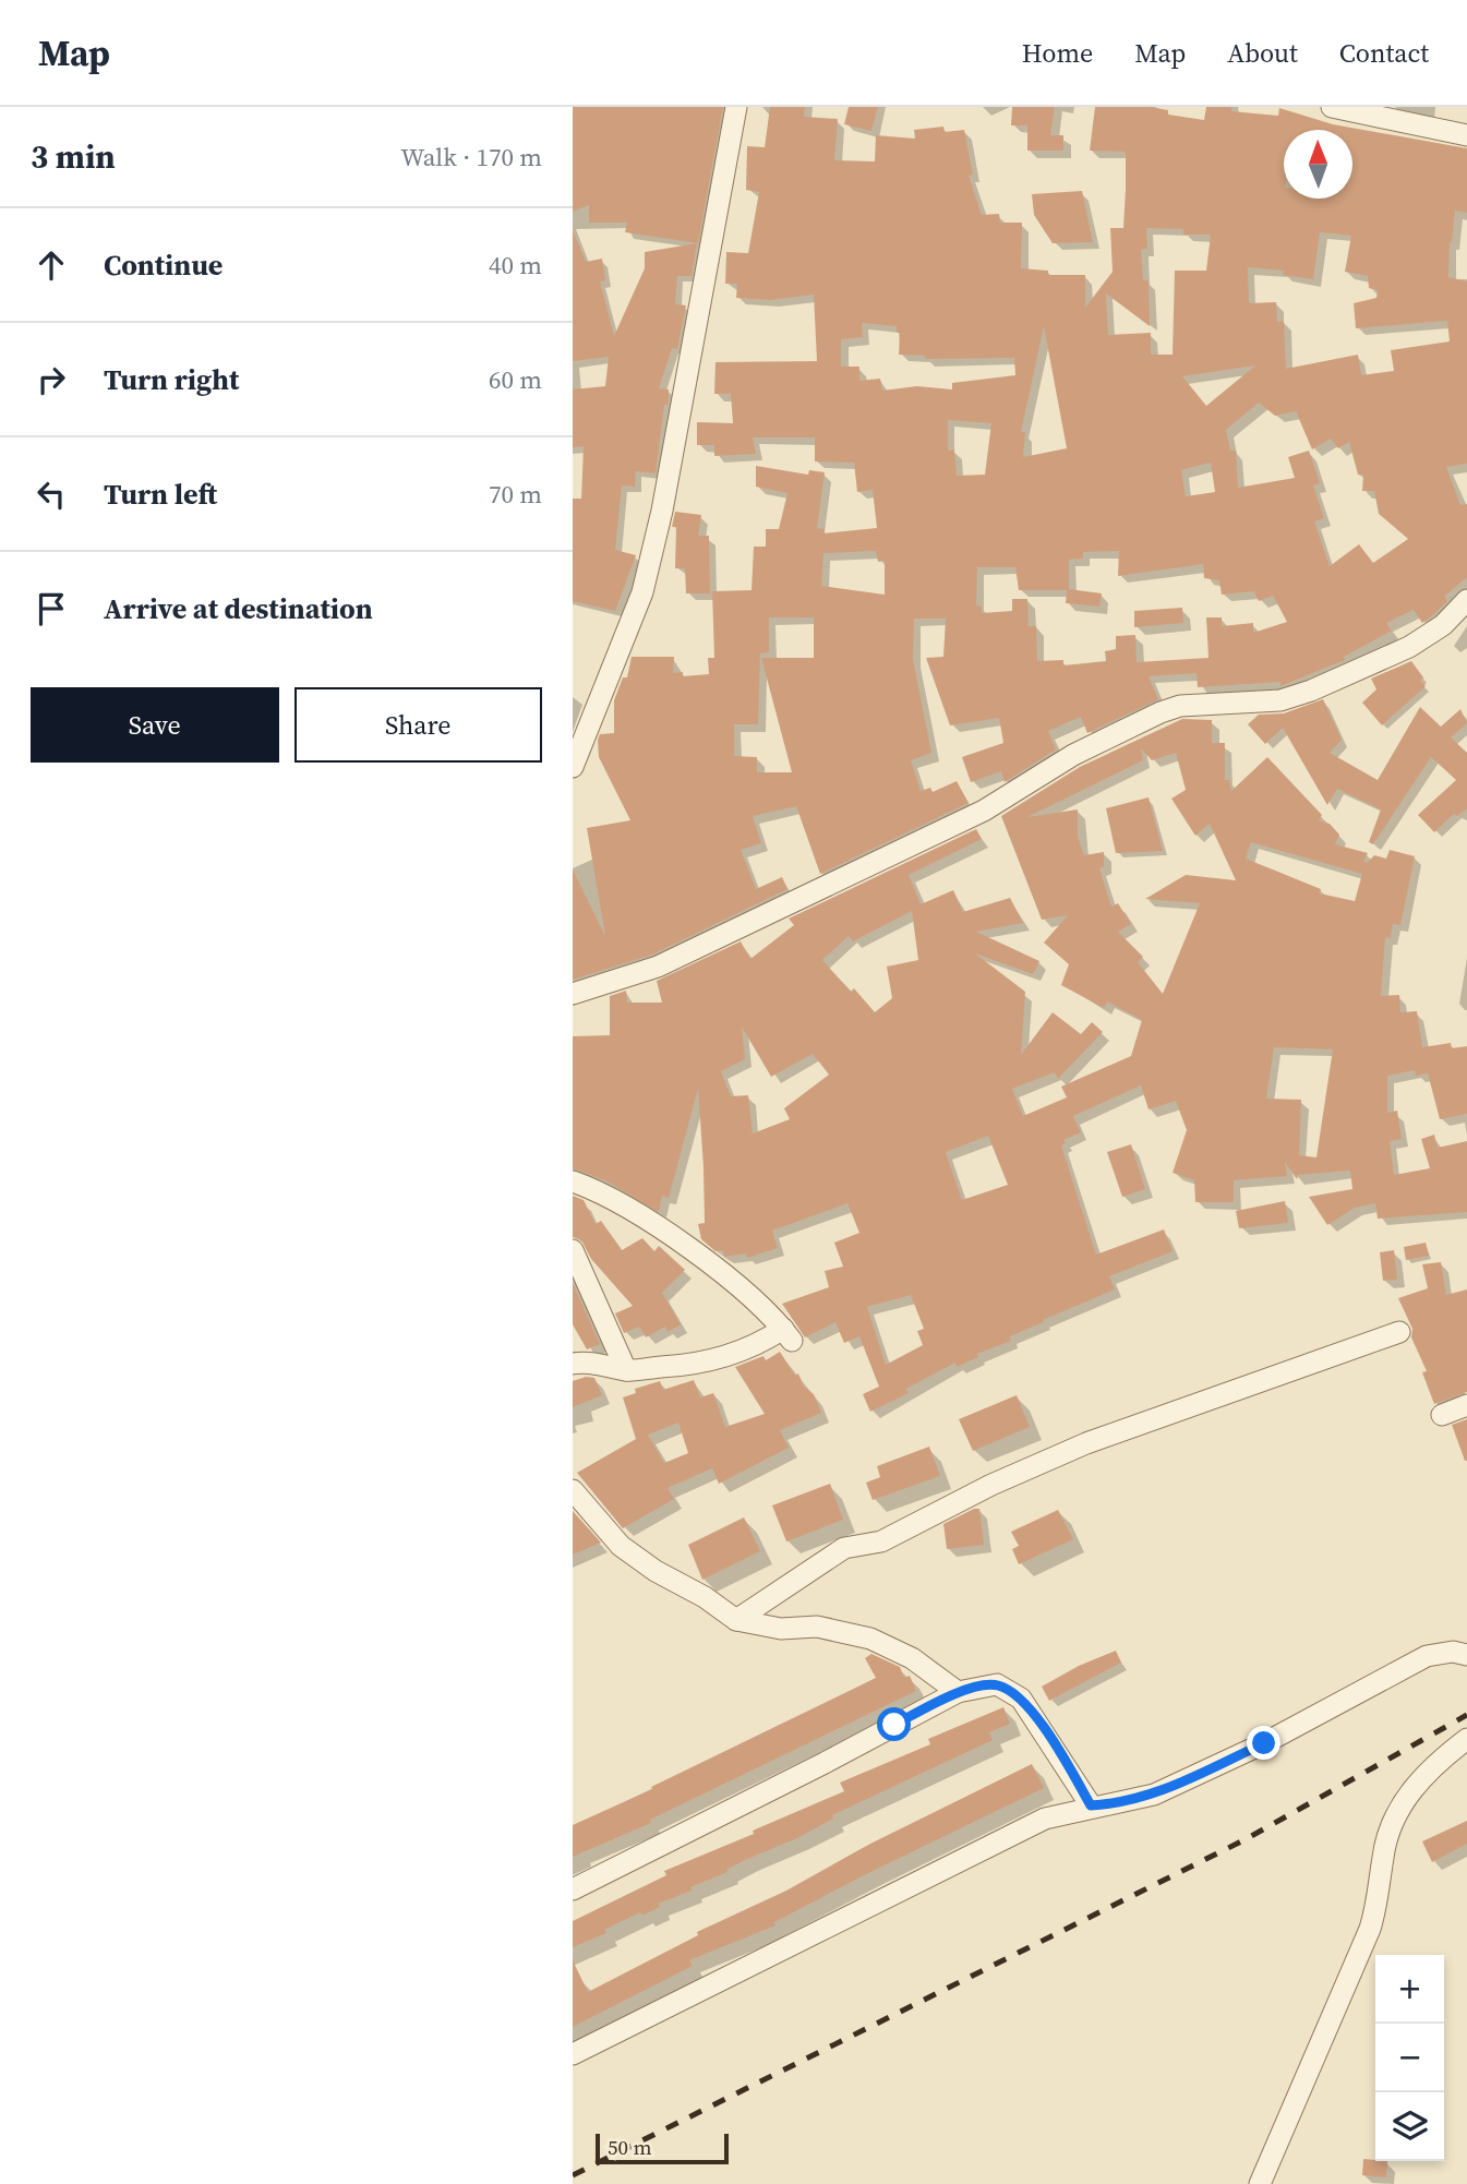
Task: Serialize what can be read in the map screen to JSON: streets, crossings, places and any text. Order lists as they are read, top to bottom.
{
  "scale_bar": "50 m",
  "north": "top",
  "page": {
    "header": "Map",
    "nav": [
      "Home",
      "Map",
      "About",
      "Contact"
    ],
    "heading": ["3 min", "Walk · 170 m"],
    "list": [
      ["Continue", "40 m"],
      ["Turn right", "60 m"],
      ["Turn left", "70 m"],
      "Arrive at destination"
    ],
    "buttons": ["Save", "Share"],
    "map_buttons": ["+", "−"],
    "scale": "50 m"
  }
}
